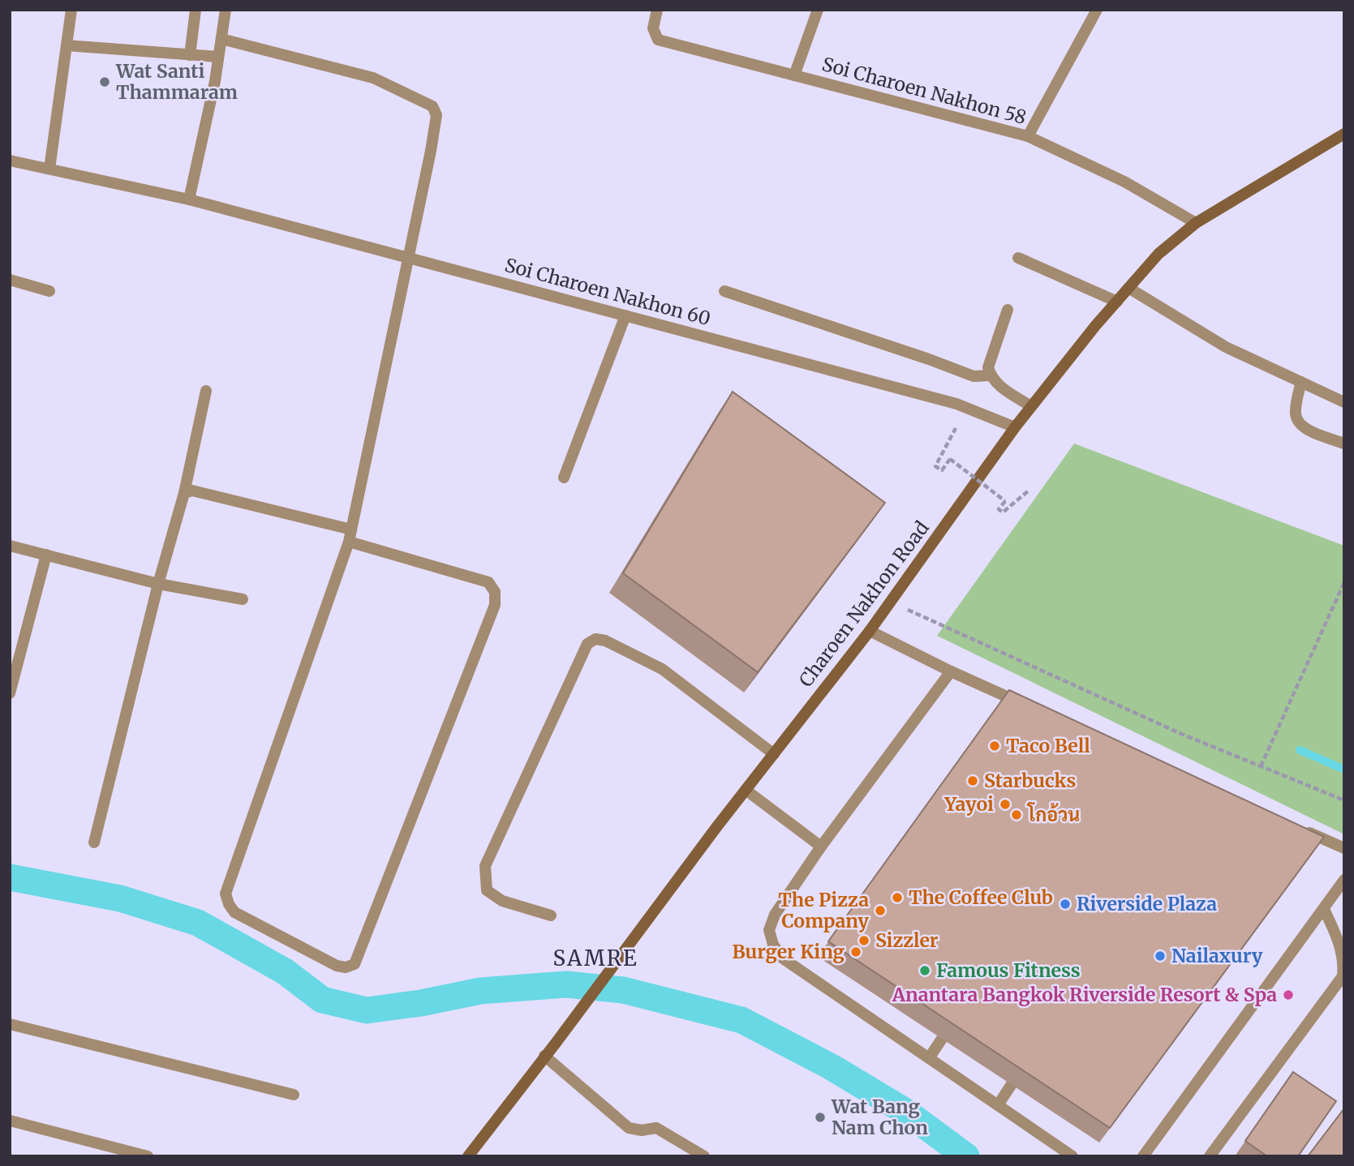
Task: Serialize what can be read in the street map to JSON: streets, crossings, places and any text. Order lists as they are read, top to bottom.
{
  "streets": {
    "main road": ["Charoen Nakhon Road"],
    "street": ["Soi Charoen Nakhon 58", "Soi Charoen Nakhon 60"]
  },
  "crossings": [
    ["Soi Charoen Nakhon 58", "Charoen Nakhon Road"],
    ["Soi Charoen Nakhon 60", "Charoen Nakhon Road"]
  ],
  "districts": ["SAMRE"],
  "places": [
    "Wat Santi Thammaram",
    "Taco Bell",
    "Starbucks",
    "Yayoi",
    "โกอ้วน",
    "The Coffee Club",
    "Riverside Plaza",
    "The Pizza Company",
    "Sizzler",
    "Burger King",
    "Nailaxury",
    "Famous Fitness",
    "Anantara Bangkok Riverside Resort & Spa",
    "Wat Bang Nam Chon"
  ]
}
